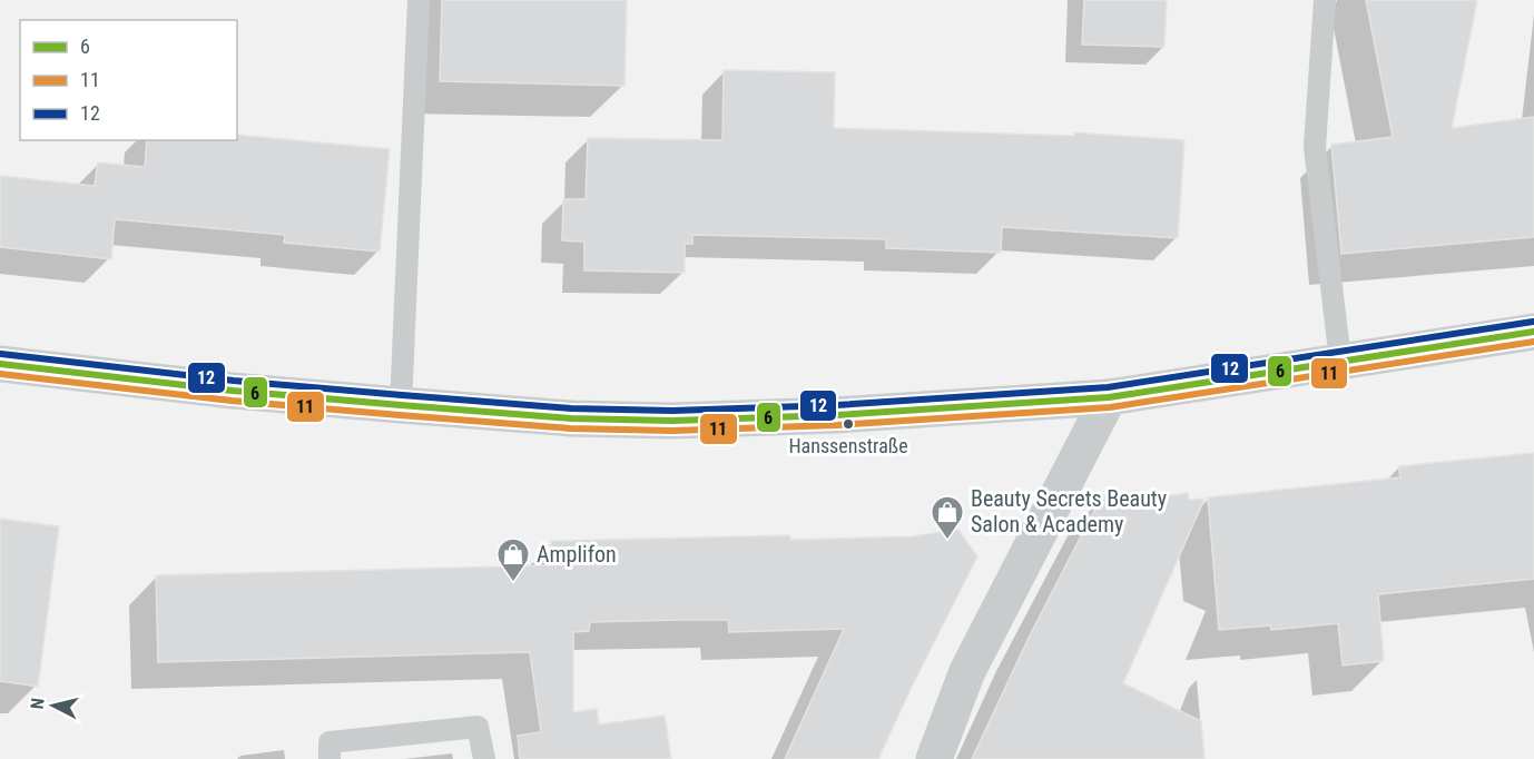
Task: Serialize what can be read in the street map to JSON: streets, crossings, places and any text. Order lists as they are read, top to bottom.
{
  "places": {
    "other": ["Hanssenstraße"],
    "shop": ["Beauty Secrets Beauty Salon & Academy", "Amplifon"]
  },
  "lines": ["transit line 12", "transit line 6", "transit line 11"],
  "legend": ["6", "11", "12"],
  "north": "left"
}
